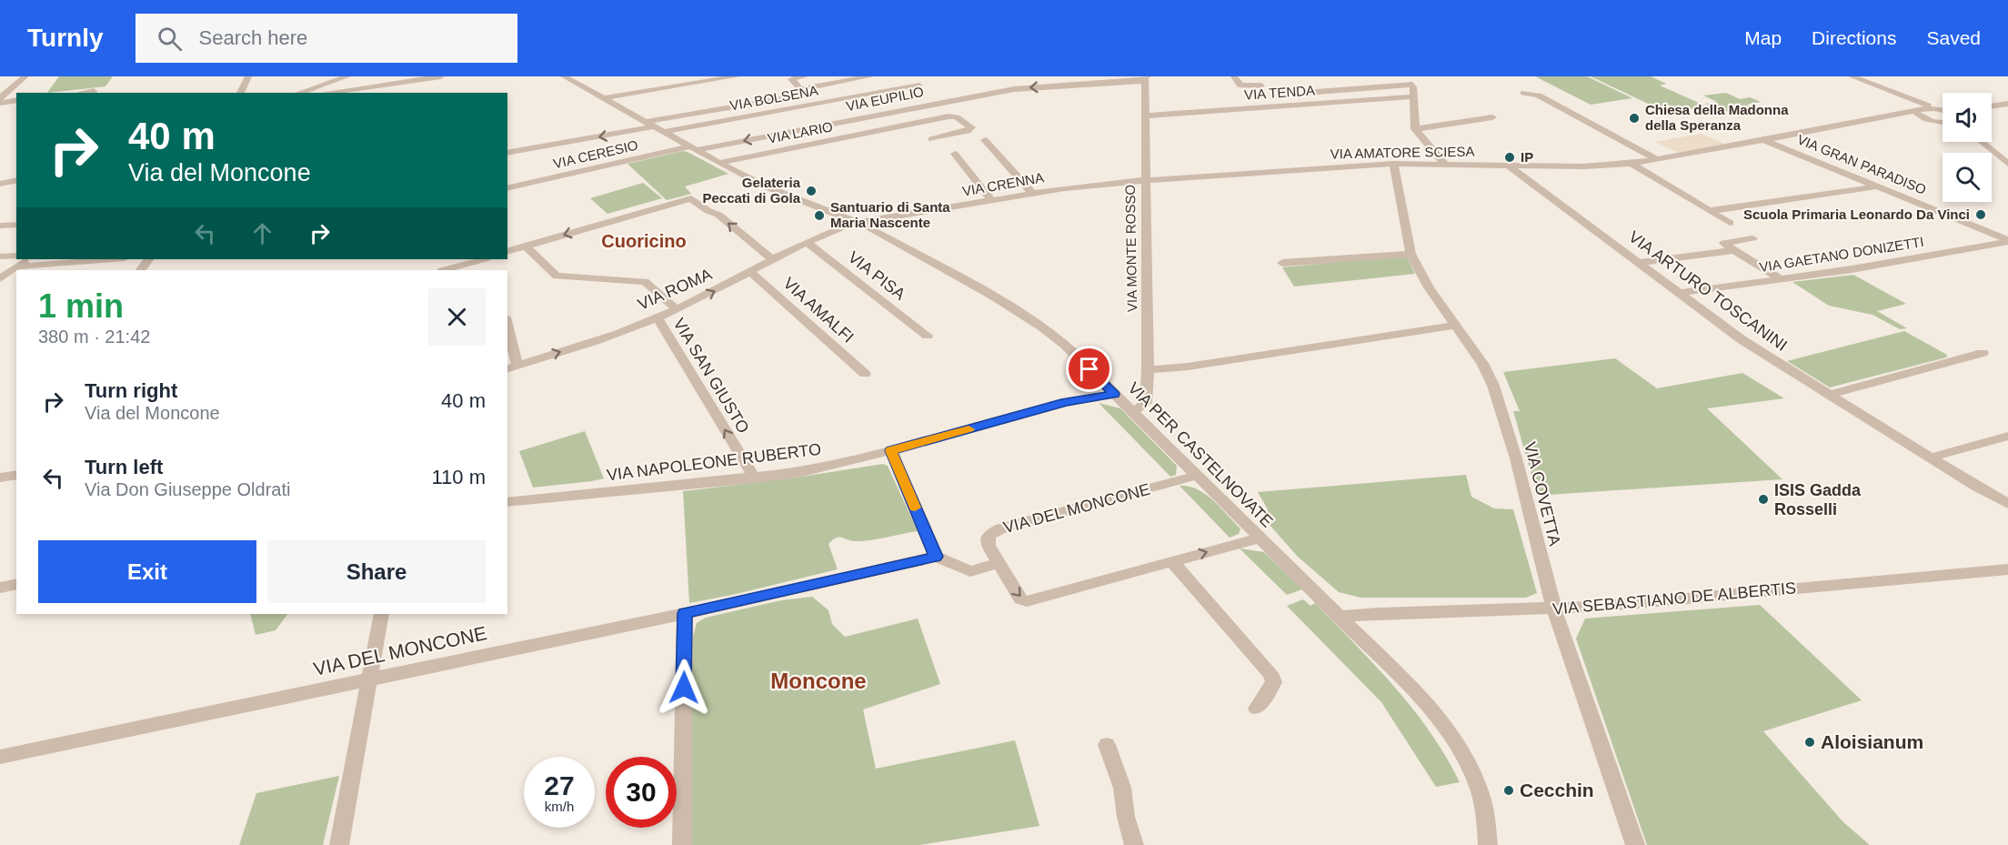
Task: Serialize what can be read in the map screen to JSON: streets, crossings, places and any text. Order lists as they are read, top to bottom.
{
  "streets": {
    "street": [
      "VIA TENDA",
      "VIA BOLSENA",
      "VIA EUPILIO",
      "VIA LARIO",
      "VIA AMATORE SCIESA",
      "VIA CERESIO",
      "VIA GRAN PARADISO",
      "VIA CRENNA",
      "VIA MONTE ROSSO",
      "VIA GAETANO DONIZETTI",
      "VIA PISA",
      "VIA ROMA",
      "VIA ARTURO TOSCANINI",
      "VIA AMALFI",
      "VIA SAN GIUSTO",
      "VIA PER CASTELNOVATE",
      "VIA NAPOLEONE RUBERTO",
      "VIA COVETTA",
      "VIA DEL MONCONE",
      "VIA SEBASTIANO DE ALBERTIS"
    ]
  },
  "crossings": [
    ["VIA TENDA", "VIA MONTE ROSSO"],
    ["VIA BOLSENA", "VIA PER CASTELNOVATE"],
    ["VIA EUPILIO", "VIA CERESIO"],
    ["VIA EUPILIO", "VIA MONTE ROSSO"],
    ["VIA EUPILIO", "VIA PER CASTELNOVATE"],
    ["VIA LARIO", "VIA PER CASTELNOVATE"],
    ["VIA AMATORE SCIESA", "VIA GRAN PARADISO"],
    ["VIA AMATORE SCIESA", "VIA CRENNA"],
    ["VIA AMATORE SCIESA", "VIA MONTE ROSSO"],
    ["VIA AMATORE SCIESA", "VIA ARTURO TOSCANINI"],
    ["VIA AMATORE SCIESA", "VIA COVETTA"],
    ["VIA CERESIO", "VIA PER CASTELNOVATE"],
    ["VIA GRAN PARADISO", "VIA GAETANO DONIZETTI"],
    ["VIA CRENNA", "VIA MONTE ROSSO"],
    ["VIA CRENNA", "VIA ROMA"],
    ["VIA CRENNA", "VIA PER CASTELNOVATE"],
    ["VIA MONTE ROSSO", "VIA PER CASTELNOVATE"],
    ["VIA GAETANO DONIZETTI", "VIA ARTURO TOSCANINI"],
    ["VIA PISA", "VIA ROMA"],
    ["VIA ROMA", "VIA AMALFI"],
    ["VIA ROMA", "VIA SAN GIUSTO"],
    ["VIA ROMA", "VIA PER CASTELNOVATE"],
    ["VIA SAN GIUSTO", "VIA NAPOLEONE RUBERTO"],
    ["VIA PER CASTELNOVATE", "VIA NAPOLEONE RUBERTO"],
    ["VIA PER CASTELNOVATE", "VIA DEL MONCONE"],
    ["VIA PER CASTELNOVATE", "VIA SEBASTIANO DE ALBERTIS"],
    ["VIA COVETTA", "VIA SEBASTIANO DE ALBERTIS"]
  ],
  "one_way": ["VIA ROMA", "VIA SAN GIUSTO"],
  "districts": ["Cuoricino", "Moncone"],
  "places": [
    "Chiesa della Madonna della Speranza",
    "IP",
    "Gelateria Peccati di Gola",
    "Scuola Primaria Leonardo Da Vinci",
    "Santuario di Santa Maria Nascente",
    "ISIS Gadda Rosselli",
    "Aloisianum",
    "Cecchin"
  ],
  "page": {
    "header": "Turnly",
    "search": "Search here",
    "nav": ["Map", "Directions", "Saved"],
    "turn": ["40 m", "Via del Moncone"],
    "heading": ["1 min", "380 m · 21:42"],
    "list": [
      {
        "name": "Turn right",
        "note": "Via del Moncone",
        "value": "40 m"
      },
      {
        "name": "Turn left",
        "note": "Via Don Giuseppe Oldrati",
        "value": "110 m"
      }
    ],
    "buttons": ["Exit", "Share"],
    "speed": "27 km/h",
    "limit": "30"
  }
}
